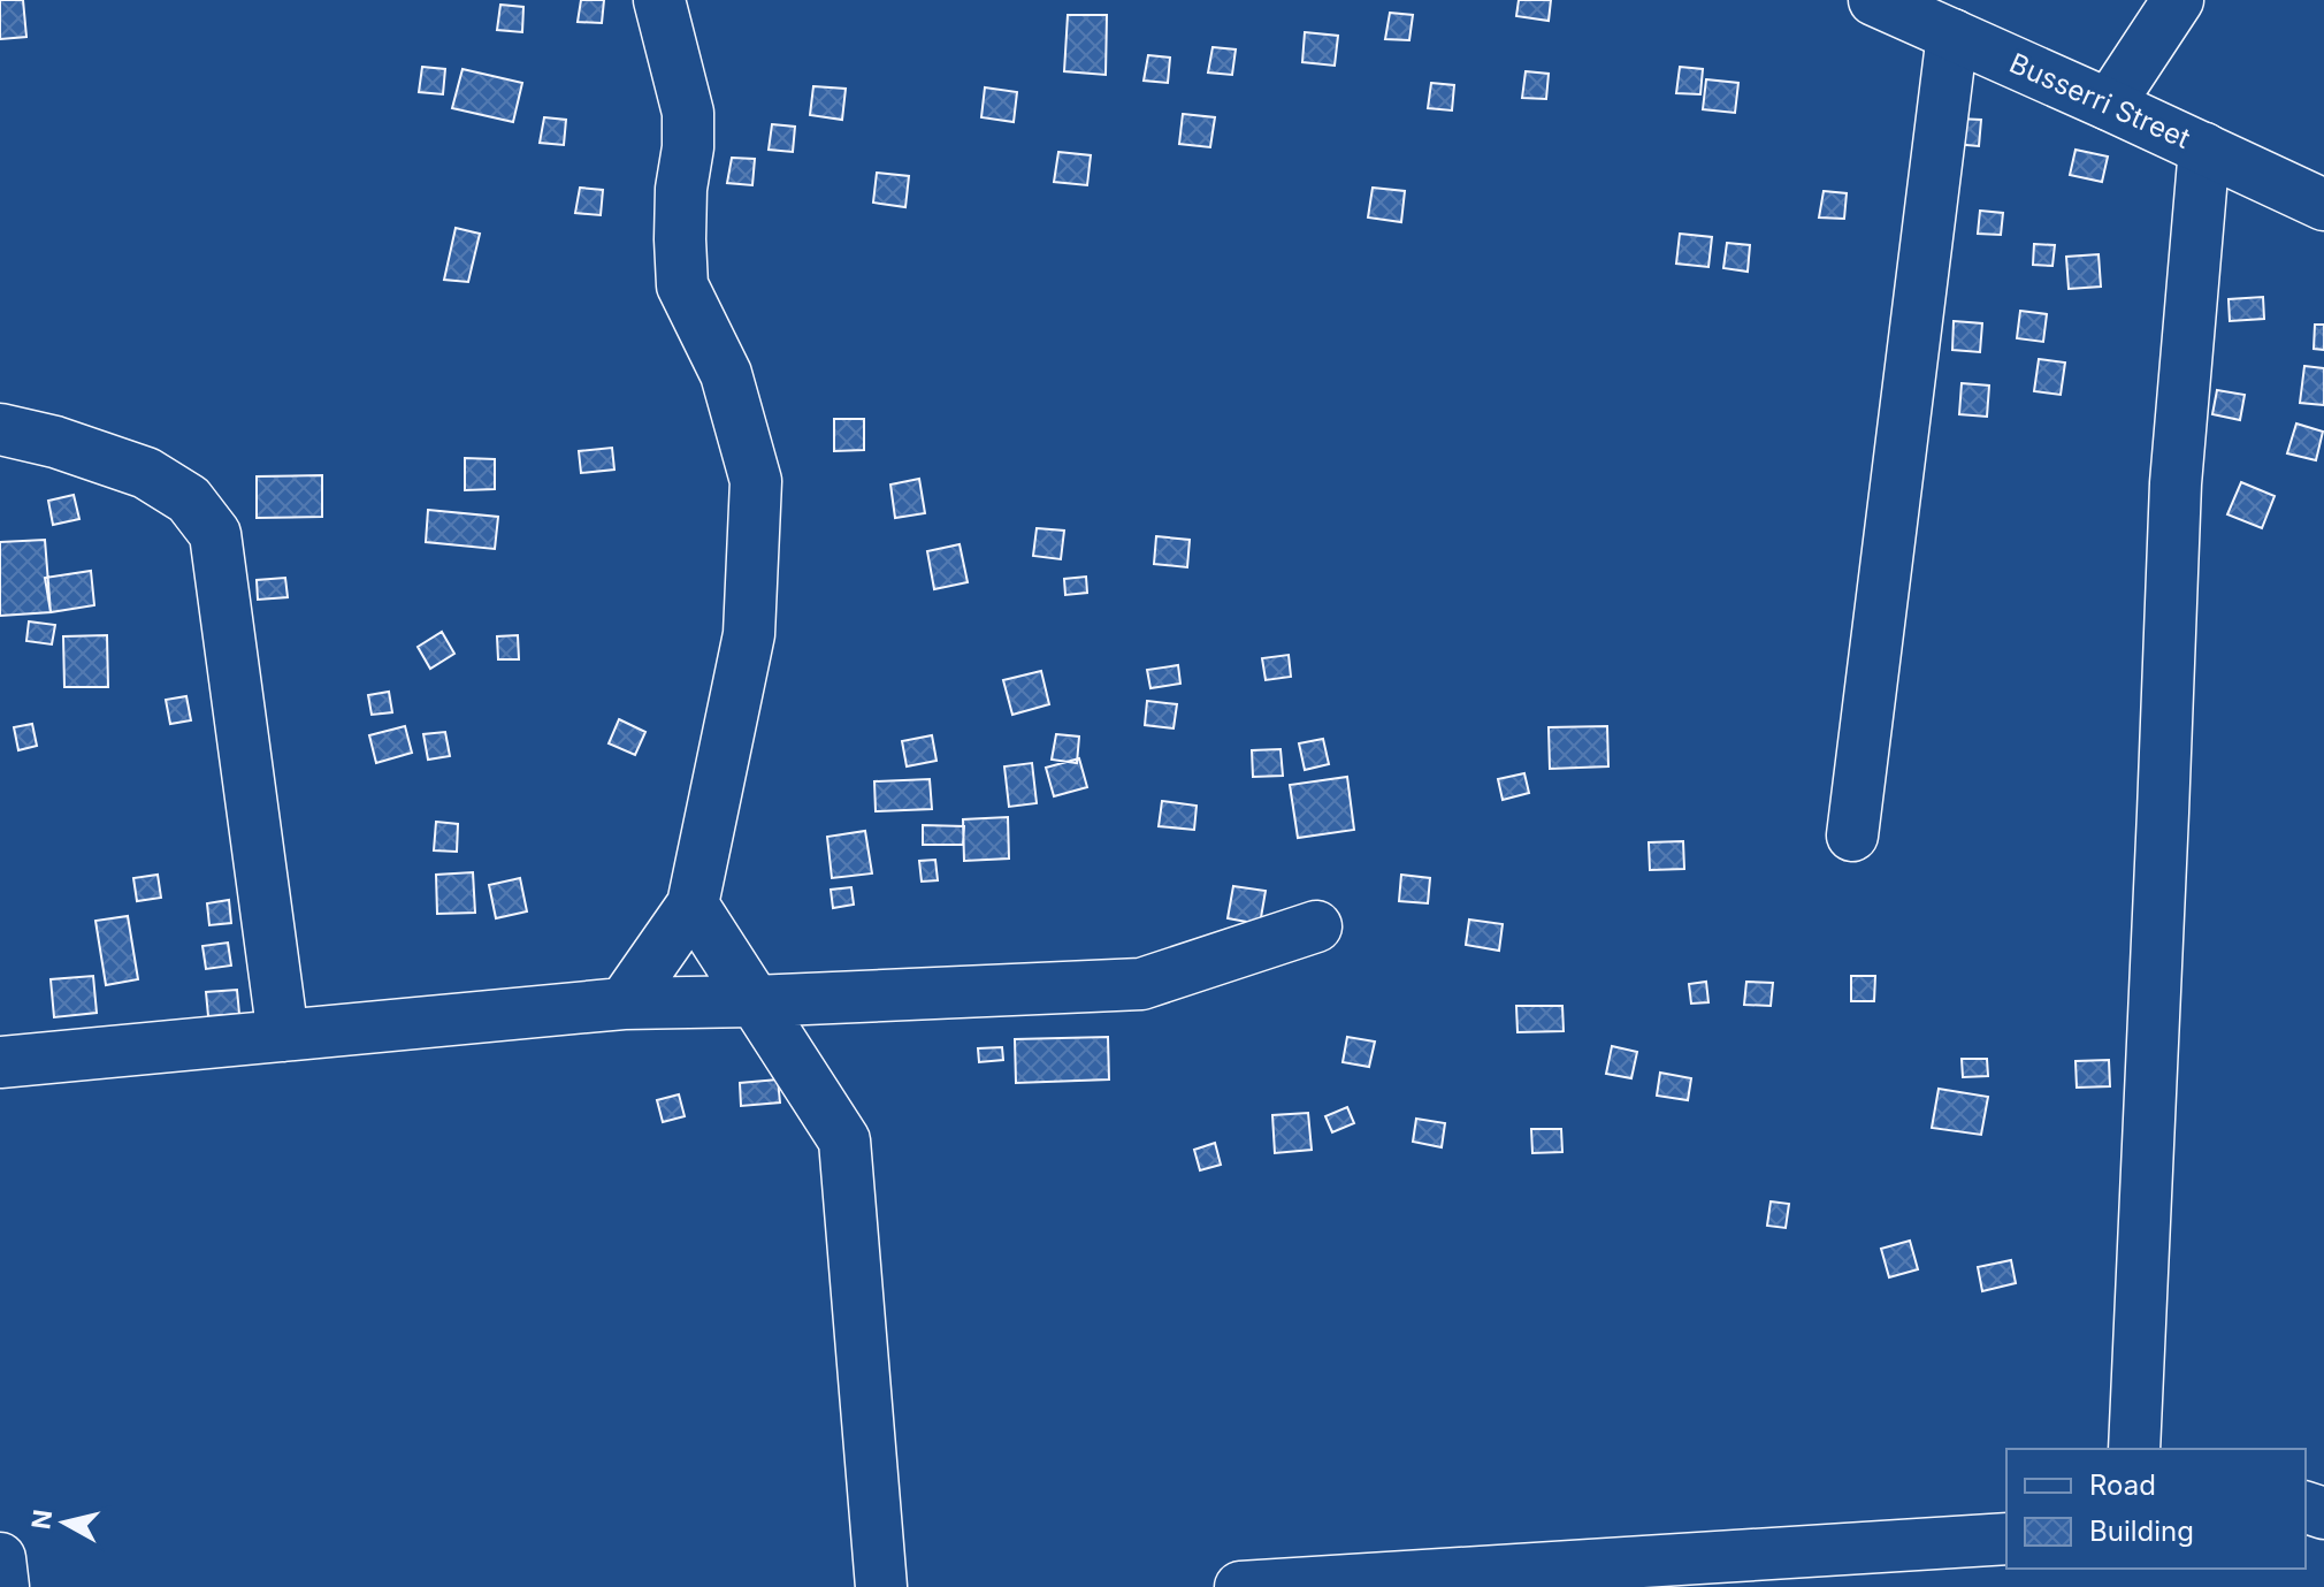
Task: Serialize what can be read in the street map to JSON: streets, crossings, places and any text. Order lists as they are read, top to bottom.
{
  "streets": {
    "street": ["Busserri Street"]
  },
  "legend": ["Road", "Building"],
  "north": "left"
}
